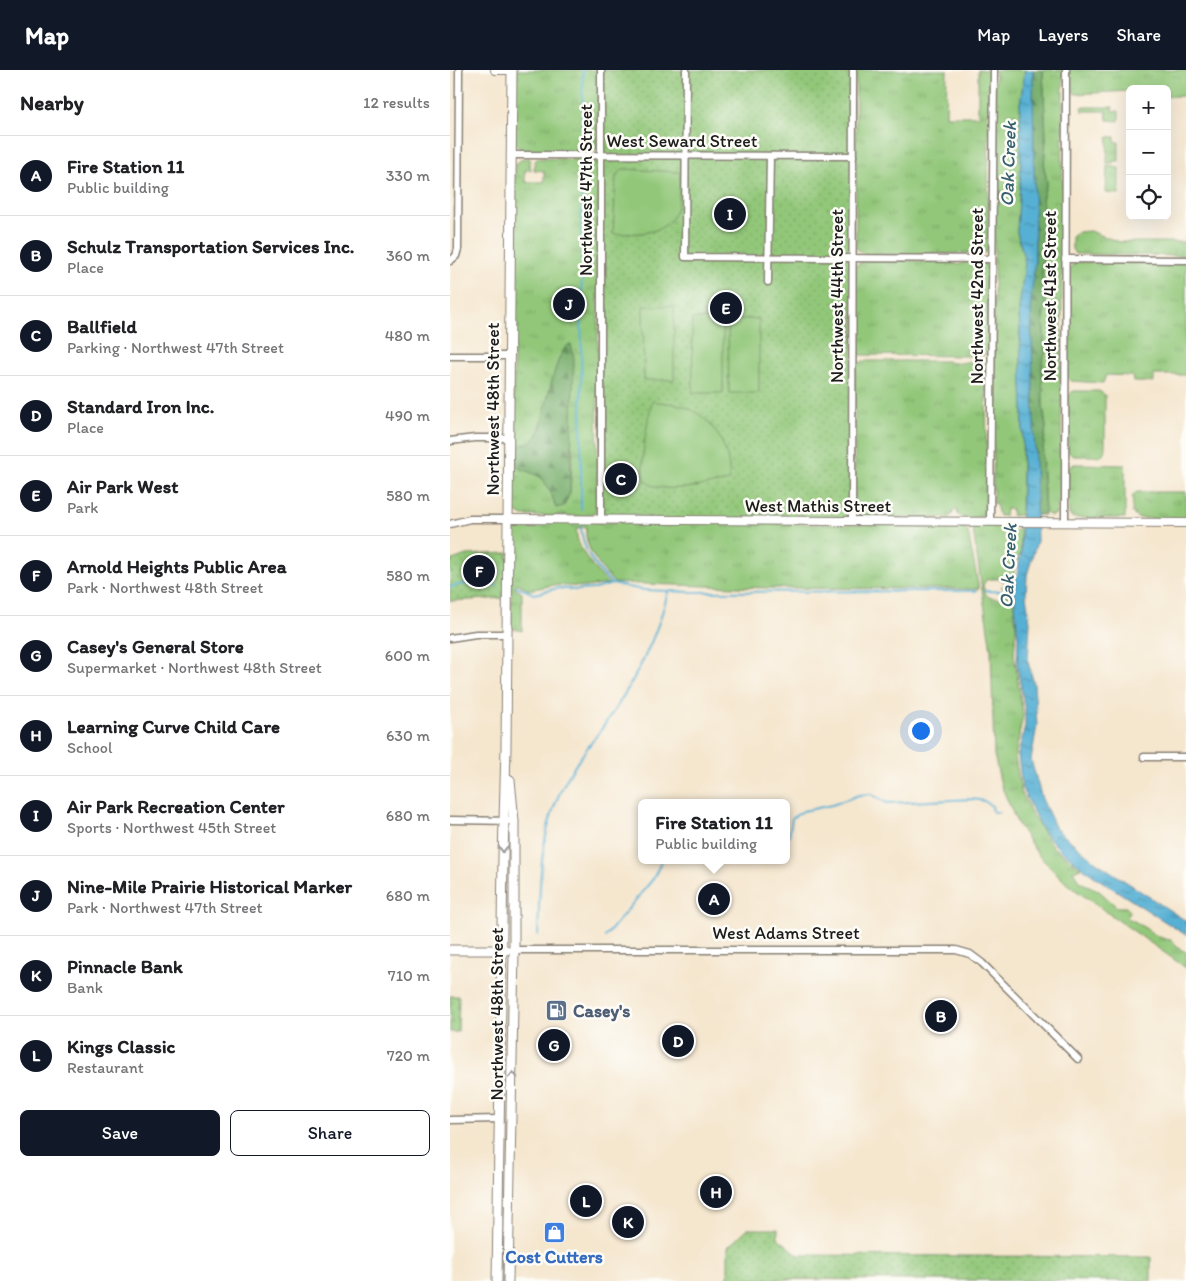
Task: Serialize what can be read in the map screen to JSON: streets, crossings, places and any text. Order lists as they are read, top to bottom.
{
  "streets": {
    "main road": ["Northwest 48th Street", "West Adams Street"],
    "street": [
      "West Seward Street",
      "Northwest 47th Street",
      "Northwest 44th Street",
      "Northwest 42nd Street",
      "Northwest 41st Street",
      "West Mathis Street"
    ]
  },
  "crossings": [
    ["West Seward Street", "Northwest 47th Street"],
    ["West Seward Street", "Northwest 44th Street"],
    ["West Seward Street", "Northwest 48th Street"],
    ["Northwest 47th Street", "West Mathis Street"],
    ["Northwest 44th Street", "West Mathis Street"],
    ["Northwest 42nd Street", "West Mathis Street"],
    ["Northwest 41st Street", "West Mathis Street"],
    ["Northwest 48th Street", "West Mathis Street"],
    ["Northwest 48th Street", "West Adams Street"]
  ],
  "water": ["Oak Creek"],
  "places": {
    "fuel station": ["Casey's"],
    "shop": ["Cost Cutters"]
  },
  "page": {
    "header": "Map",
    "nav": ["Map", "Layers", "Share"],
    "heading": ["Nearby", "12 results"],
    "map_buttons": ["+", "−"],
    "list": [
      {
        "mark": "A",
        "name": "Fire Station 11",
        "note": "Public building",
        "value": "330 m"
      },
      {
        "mark": "B",
        "name": "Schulz Transportation Services Inc.",
        "note": "Place",
        "value": "360 m"
      },
      {
        "mark": "C",
        "name": "Ballfield",
        "note": "Parking · Northwest 47th Street",
        "value": "480 m"
      },
      {
        "mark": "D",
        "name": "Standard Iron Inc.",
        "note": "Place",
        "value": "490 m"
      },
      {
        "mark": "E",
        "name": "Air Park West",
        "note": "Park",
        "value": "580 m"
      },
      {
        "mark": "F",
        "name": "Arnold Heights Public Area",
        "note": "Park · Northwest 48th Street",
        "value": "580 m"
      },
      {
        "mark": "G",
        "name": "Casey's General Store",
        "note": "Supermarket · Northwest 48th Street",
        "value": "600 m"
      },
      {
        "mark": "H",
        "name": "Learning Curve Child Care",
        "note": "School",
        "value": "630 m"
      },
      {
        "mark": "I",
        "name": "Air Park Recreation Center",
        "note": "Sports · Northwest 45th Street",
        "value": "680 m"
      },
      {
        "mark": "J",
        "name": "Nine-Mile Prairie Historical Marker",
        "note": "Park · Northwest 47th Street",
        "value": "680 m"
      },
      {
        "mark": "K",
        "name": "Pinnacle Bank",
        "note": "Bank",
        "value": "710 m"
      },
      {
        "mark": "L",
        "name": "Kings Classic",
        "note": "Restaurant",
        "value": "720 m"
      }
    ],
    "pins": [
      "I",
      "J",
      "E",
      "C",
      "F",
      "A",
      "B",
      "D",
      "G",
      "H",
      "L",
      "K"
    ],
    "popup": ["Fire Station 11", "Public building"],
    "buttons": ["Save", "Share"]
  }
}
